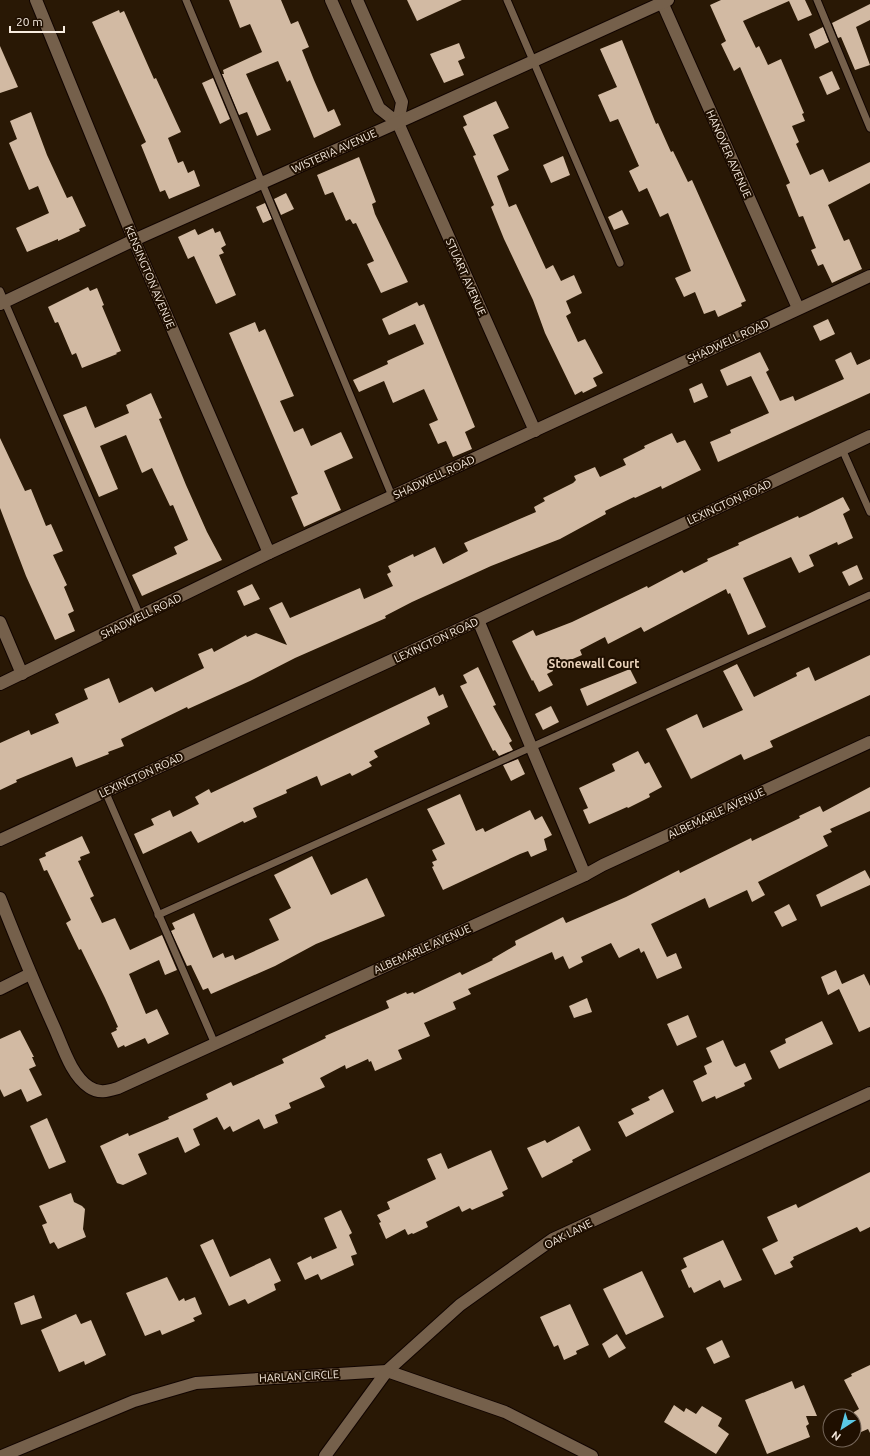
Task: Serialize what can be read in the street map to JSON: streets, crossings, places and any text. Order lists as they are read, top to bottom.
{
  "streets": {
    "street": [
      "WISTERIA AVENUE",
      "HANOVER AVENUE",
      "KENSINGTON AVENUE",
      "STUART AVENUE",
      "SHADWELL ROAD",
      "LEXINGTON ROAD",
      "ALBEMARLE AVENUE",
      "OAK LANE",
      "HARLAN CIRCLE"
    ]
  },
  "crossings": [
    ["WISTERIA AVENUE", "HANOVER AVENUE"],
    ["WISTERIA AVENUE", "KENSINGTON AVENUE"],
    ["WISTERIA AVENUE", "STUART AVENUE"],
    ["HANOVER AVENUE", "SHADWELL ROAD"],
    ["KENSINGTON AVENUE", "SHADWELL ROAD"],
    ["STUART AVENUE", "SHADWELL ROAD"],
    ["OAK LANE", "HARLAN CIRCLE"]
  ],
  "districts": ["Stonewall Court"],
  "scale_bar": "20 m",
  "north": "bottom left"
}
